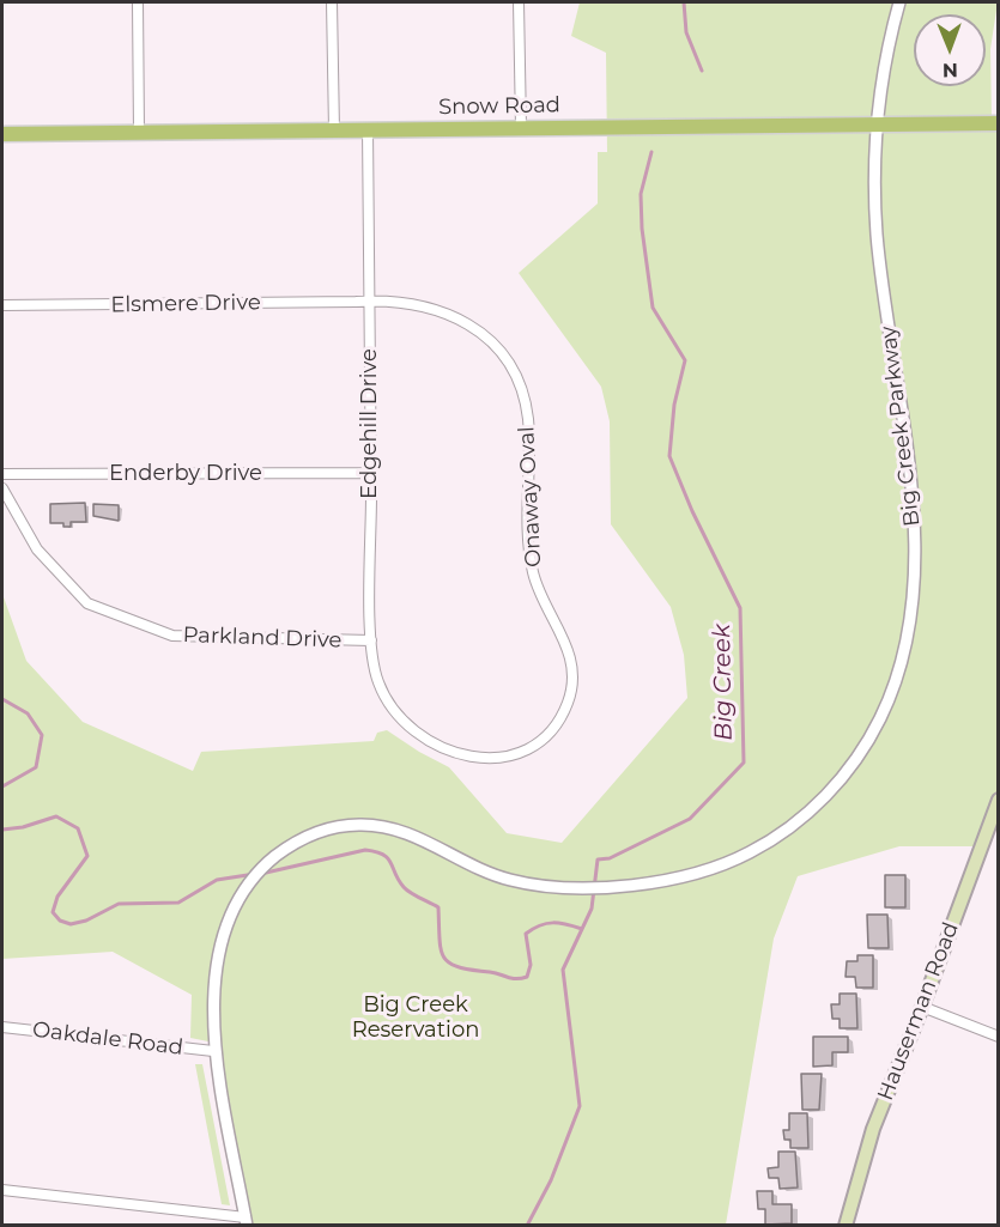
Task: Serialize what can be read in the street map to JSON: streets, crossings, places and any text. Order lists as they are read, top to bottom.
{
  "streets": {
    "main road": ["Snow Road", "Hauserman Road"],
    "street": [
      "Elsmere Drive",
      "Edgehill Drive",
      "Big Creek Parkway",
      "Enderby Drive",
      "Onaway Oval",
      "Parkland Drive",
      "Oakdale Road"
    ]
  },
  "crossings": [
    ["Snow Road", "Edgehill Drive"],
    ["Snow Road", "Big Creek Parkway"],
    ["Elsmere Drive", "Edgehill Drive"],
    ["Elsmere Drive", "Onaway Oval"],
    ["Edgehill Drive", "Enderby Drive"],
    ["Edgehill Drive", "Onaway Oval"],
    ["Edgehill Drive", "Parkland Drive"],
    ["Big Creek Parkway", "Oakdale Road"]
  ],
  "water": ["Big Creek"],
  "parks": ["Big Creek Reservation"],
  "north": "bottom"
}
